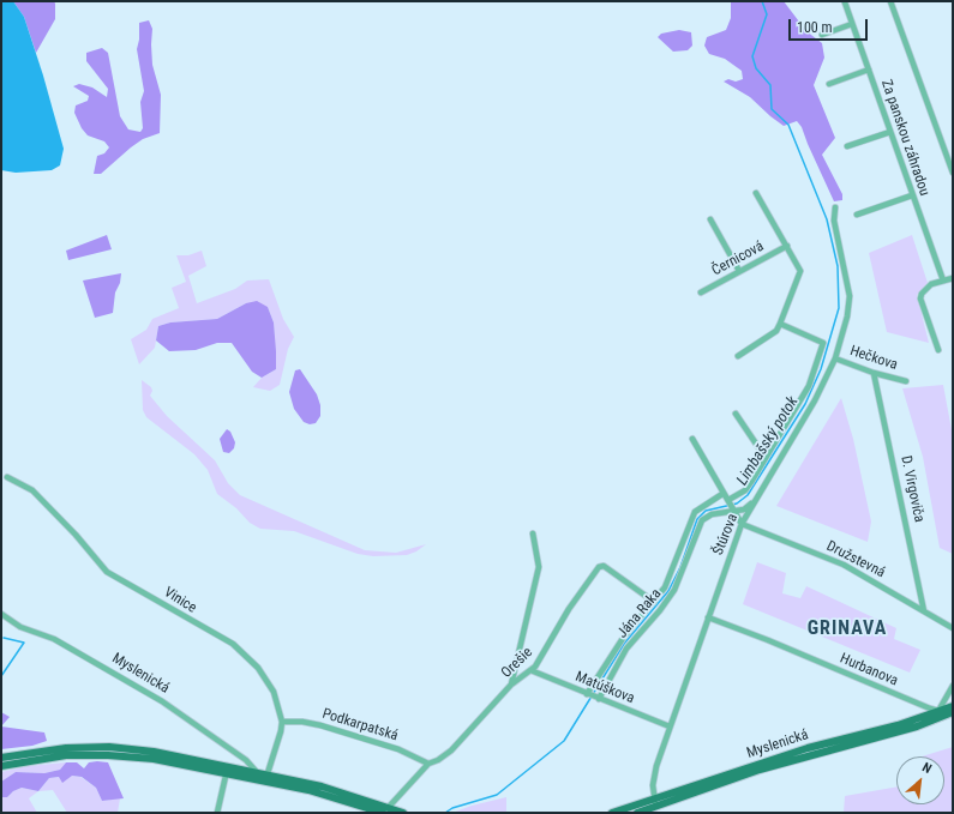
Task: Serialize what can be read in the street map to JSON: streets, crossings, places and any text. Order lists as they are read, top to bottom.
{
  "streets": {
    "main road": ["Myslenická"],
    "street": [
      "Za panskou záhradou",
      "Černicová",
      "Hečkova",
      "D. Virgoviča",
      "Štúrova",
      "Družstevná",
      "Vinice",
      "Jána Raka",
      "Orešie",
      "Hurbanova",
      "Matúškova",
      "Podkarpatská"
    ]
  },
  "crossings": [
    ["Hečkova", "D. Virgoviča"],
    ["Hečkova", "Štúrova"],
    ["D. Virgoviča", "Družstevná"],
    ["Štúrova", "Družstevná"],
    ["Štúrova", "Hurbanova"],
    ["Štúrova", "Myslenická"],
    ["Štúrova", "Matúškova"],
    ["Vinice", "Podkarpatská"],
    ["Jána Raka", "Matúškova"],
    ["Orešie", "Matúškova"],
    ["Orešie", "Podkarpatská"],
    ["Hurbanova", "Myslenická"]
  ],
  "districts": ["GRINAVA"],
  "water": ["Limbašský potok"],
  "scale_bar": "100 m",
  "north": "top right"
}
